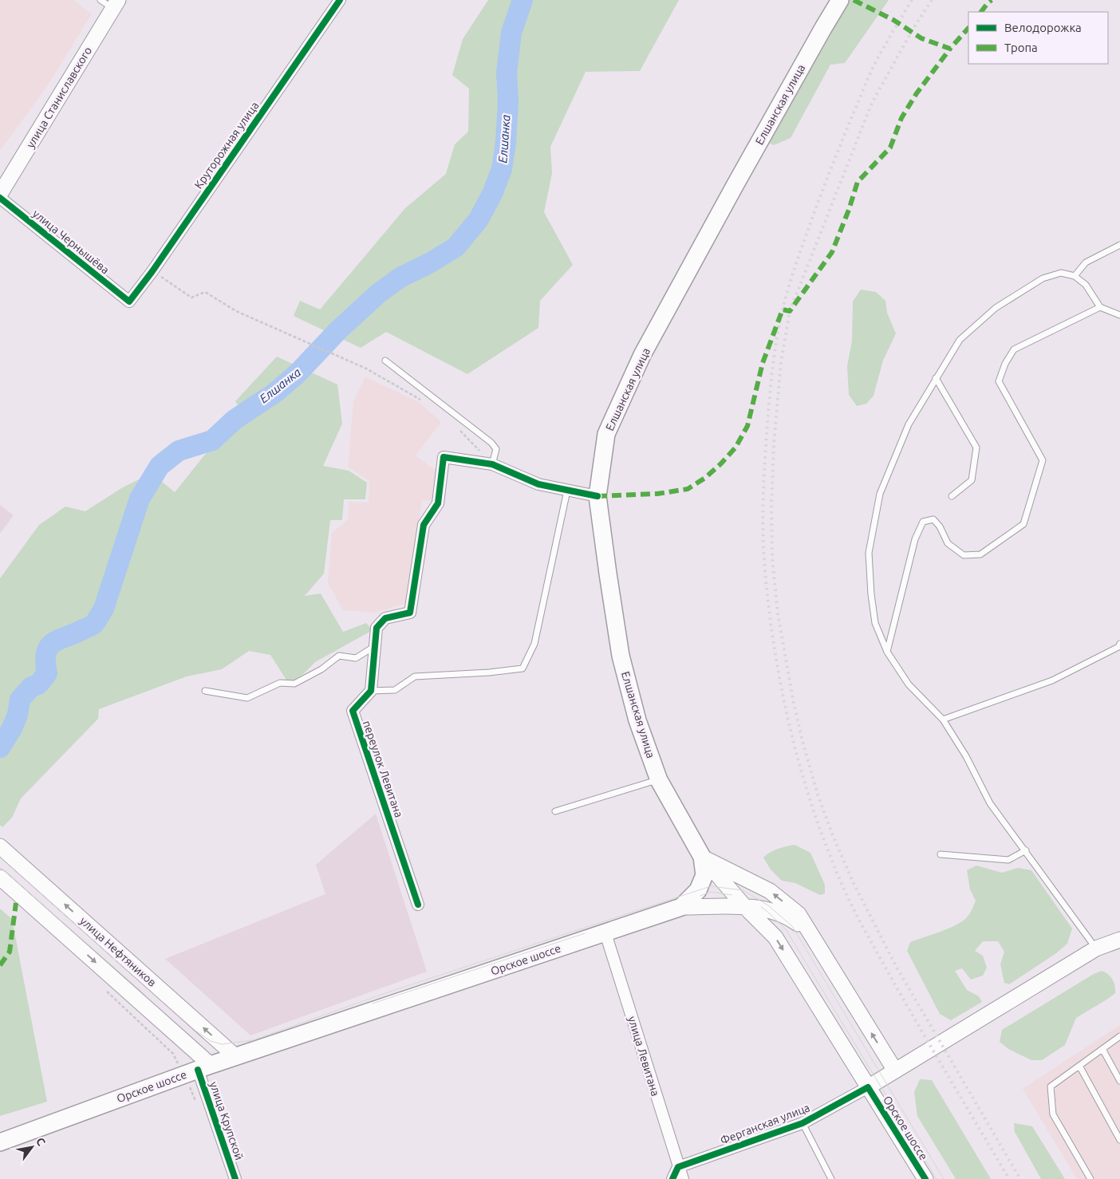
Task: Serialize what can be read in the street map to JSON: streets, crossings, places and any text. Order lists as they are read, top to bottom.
{
  "streets": {
    "main road": [
      "улица Станиславского",
      "Елшанская улица",
      "улица Нефтяников",
      "Орское шоссе"
    ],
    "street": [
      "Круторожная улица",
      "улица Чернышёва",
      "переулок Левитана",
      "улица Левитана",
      "улица Крупской",
      "Ферганская улица"
    ]
  },
  "crossings": [
    ["Круторожная улица", "улица Чернышёва"],
    ["улица Нефтяников", "Орское шоссе"],
    ["улица Нефтяников", "улица Крупской"],
    ["Орское шоссе", "улица Левитана"],
    ["Орское шоссе", "улица Крупской"],
    ["Орское шоссе", "Ферганская улица"],
    ["улица Левитана", "Ферганская улица"]
  ],
  "water": ["Елшанка"],
  "legend": ["Велодорожка", "Тропа"],
  "north": "top right"
}
